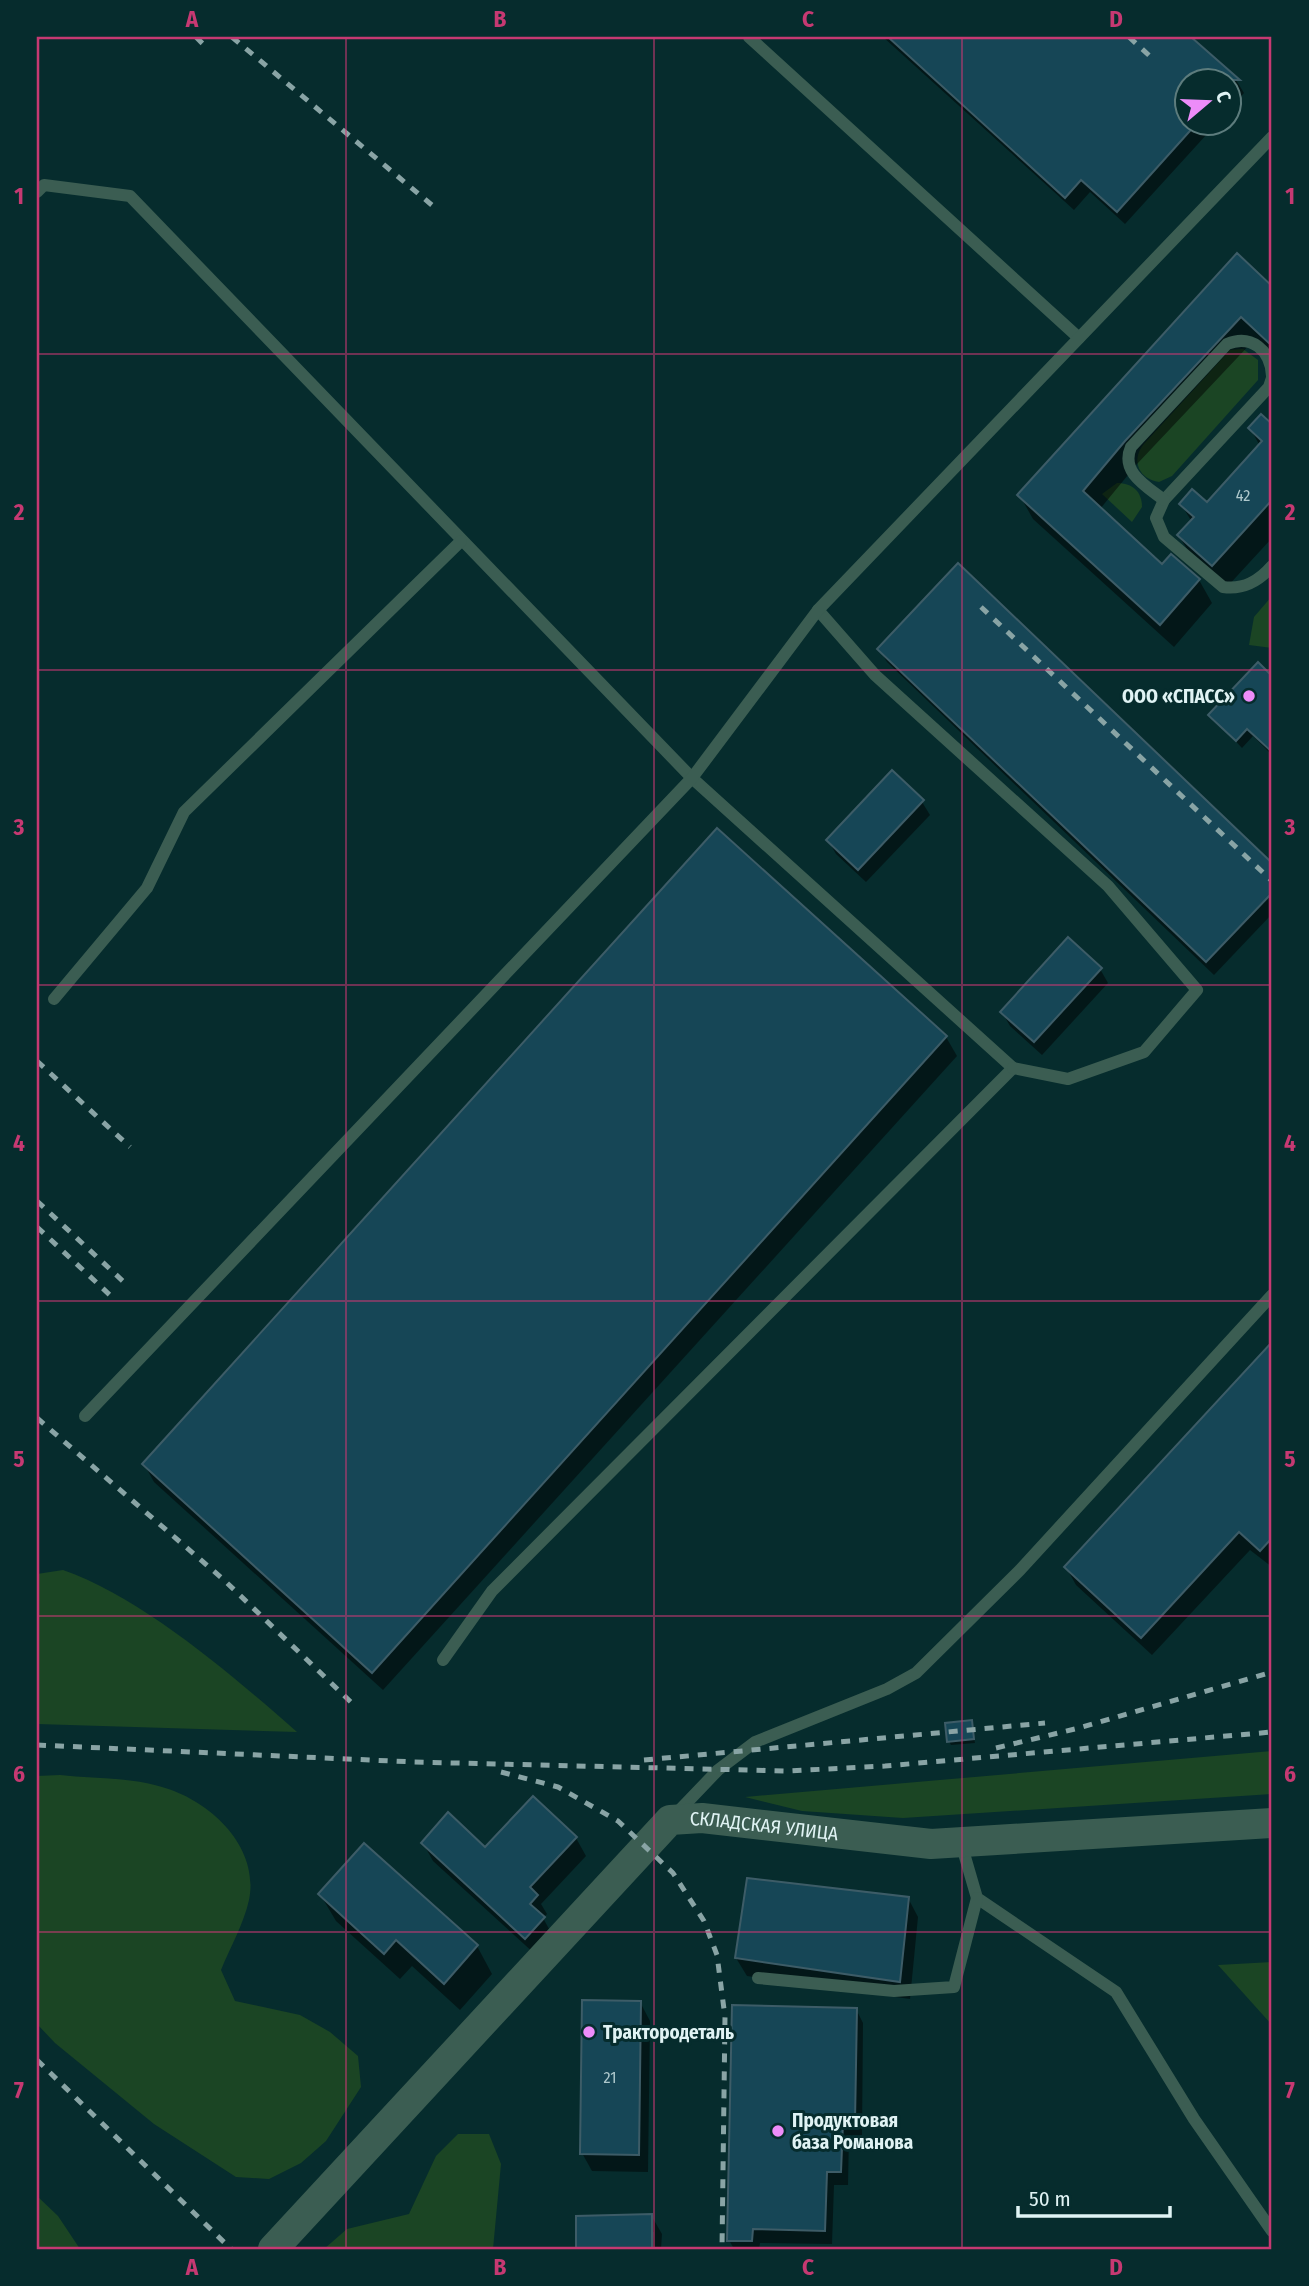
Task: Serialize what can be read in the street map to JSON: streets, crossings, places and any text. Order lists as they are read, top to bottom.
{
  "streets": {
    "street": ["СКЛАДСКАЯ УЛИЦА"]
  },
  "places": ["ООО «СПАСС»", "Трактородеталь", "Продуктовая база Романова"],
  "house_numbers": ["42", "21"],
  "scale_bar": "50 m",
  "north": "right",
  "grid": {
    "columns": [
      "A",
      "B",
      "C",
      "D"
    ],
    "rows": [
      "1",
      "2",
      "3",
      "4",
      "5",
      "6",
      "7"
    ]
  }
}
